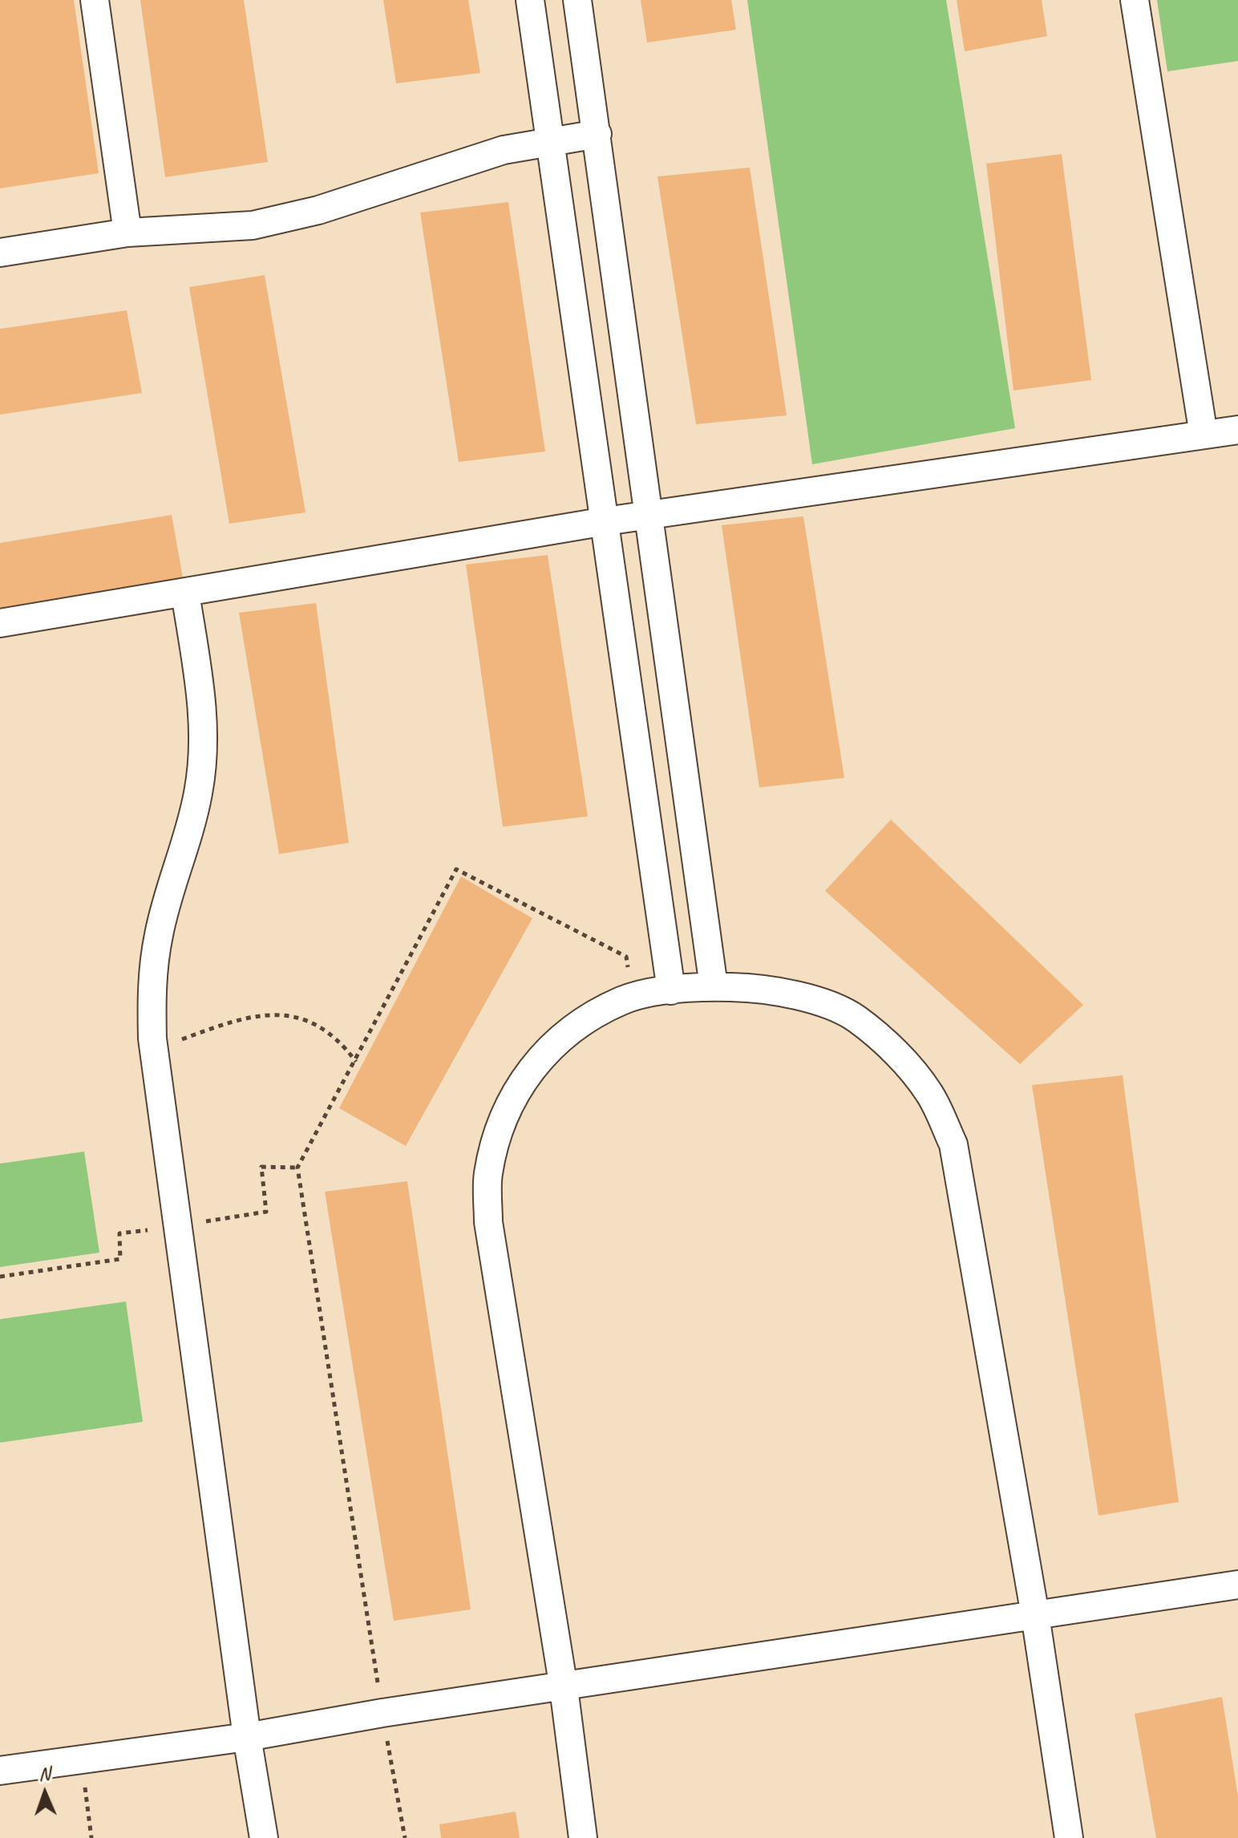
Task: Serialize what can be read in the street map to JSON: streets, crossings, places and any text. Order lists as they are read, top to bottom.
{
  "north": "top"
}
